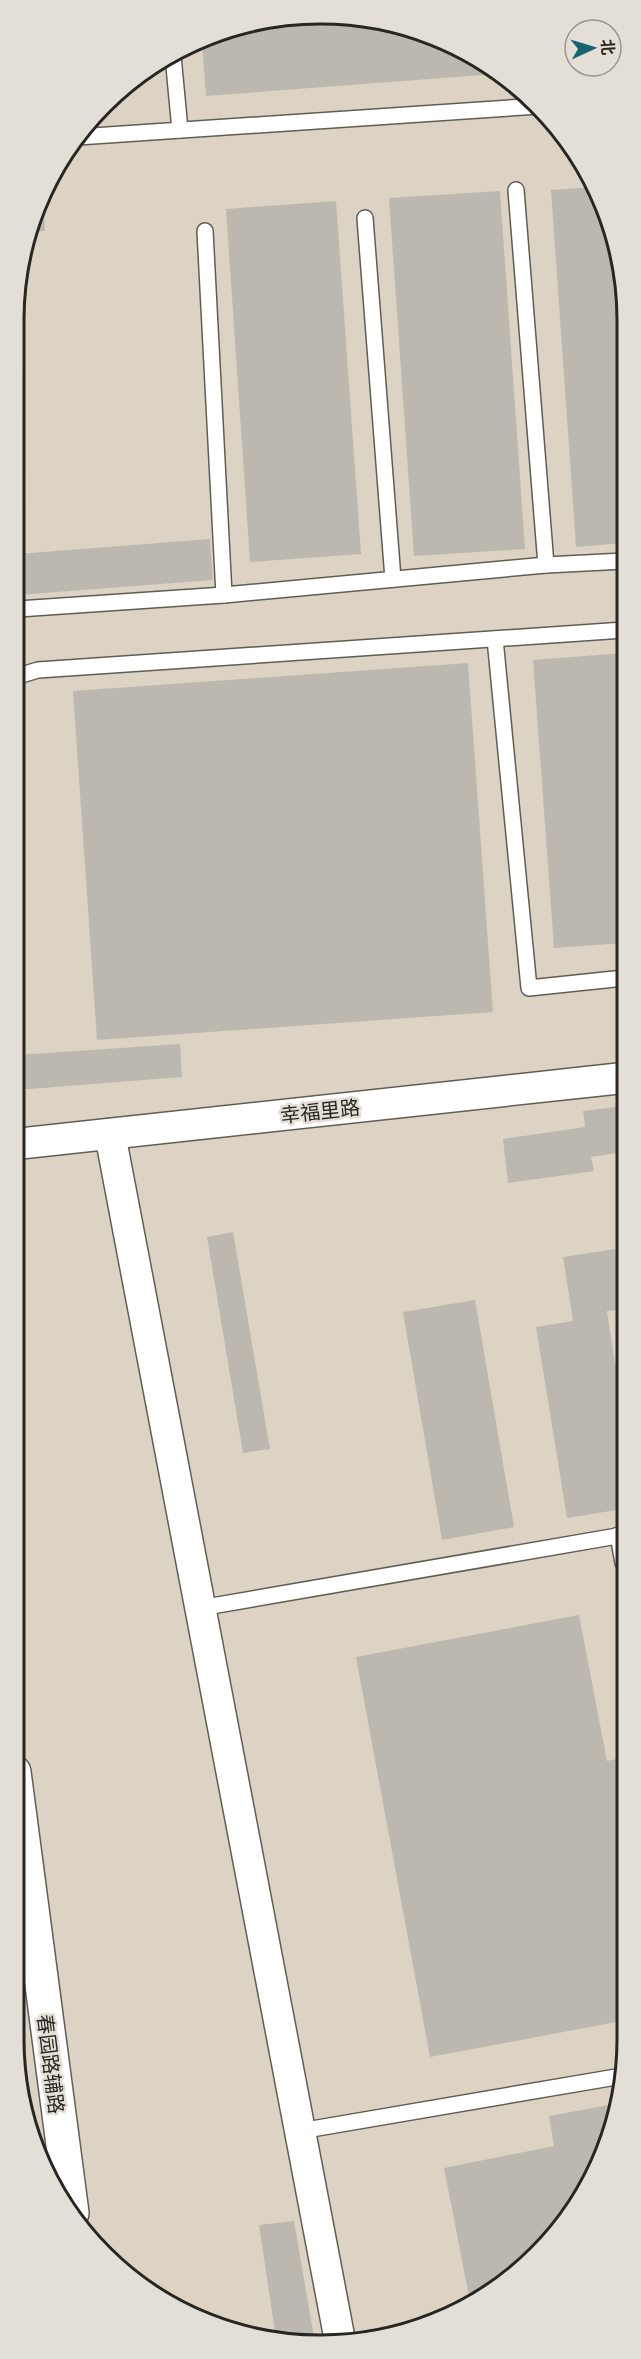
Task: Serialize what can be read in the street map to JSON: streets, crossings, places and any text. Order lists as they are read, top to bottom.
{
  "streets": {
    "street": ["幸福里路", "春园路辅路"]
  },
  "north": "right"
}
